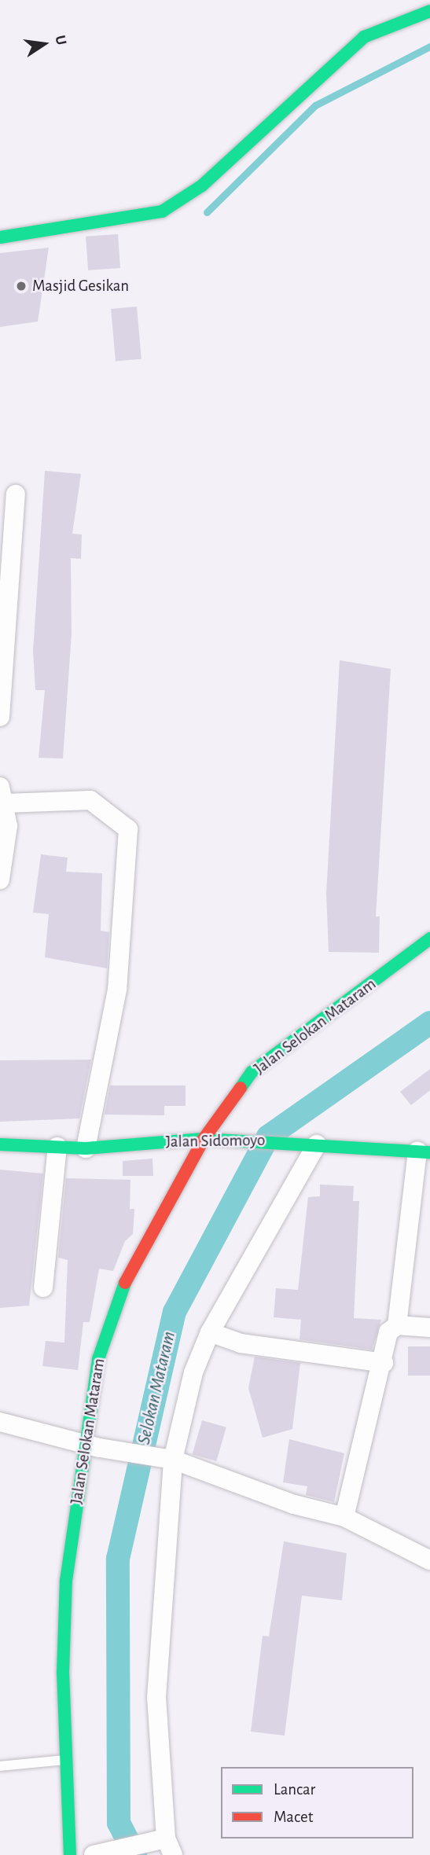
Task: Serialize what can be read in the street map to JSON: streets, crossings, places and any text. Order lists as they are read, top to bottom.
{
  "streets": {
    "street": ["Jalan Selokan Mataram", "Jalan Sidomoyo"]
  },
  "crossings": [
    ["Jalan Selokan Mataram", "Jalan Sidomoyo"]
  ],
  "water": ["Selokan Mataram"],
  "places": ["Masjid Gesikan"],
  "legend": ["Lancar", "Macet"],
  "north": "right"
}
